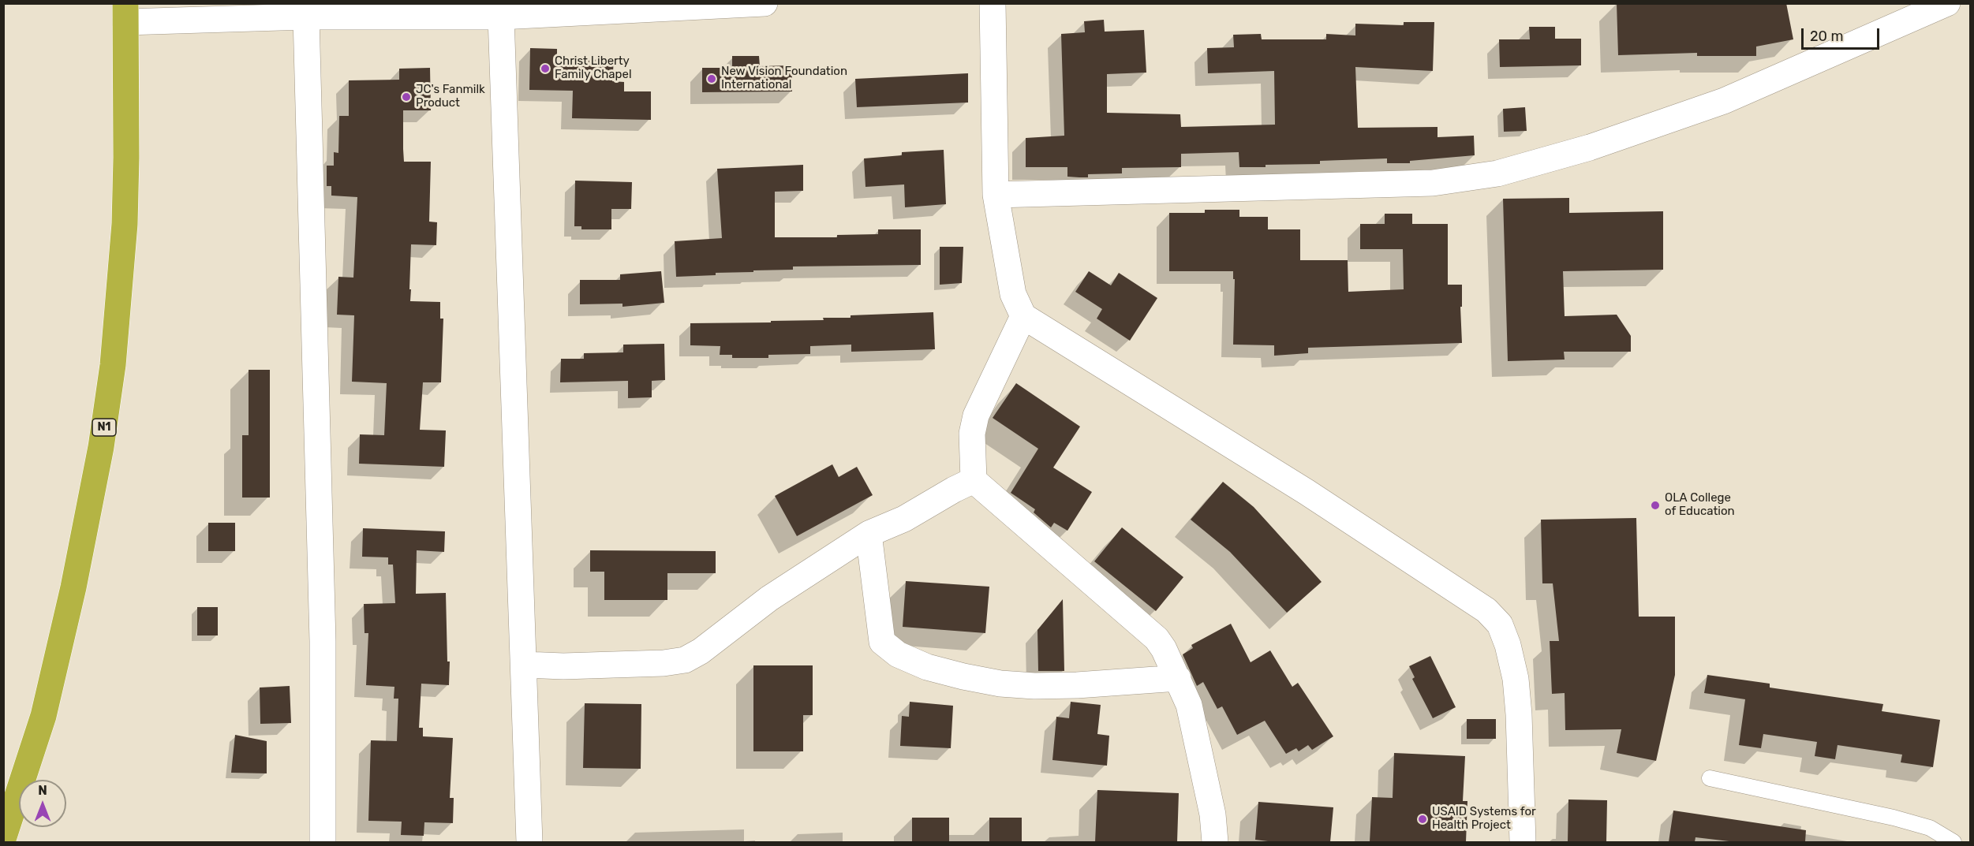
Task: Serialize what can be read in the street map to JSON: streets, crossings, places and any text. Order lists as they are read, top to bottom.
{
  "streets": {
    "highway": ["N1"]
  },
  "places": [
    "Christ Liberty Family Chapel",
    "New Vision Foundation International",
    "JC's Fanmilk Product",
    "OLA College of Education",
    "USAID Systems for Health Project"
  ],
  "scale_bar": "20 m",
  "north": "top"
}
